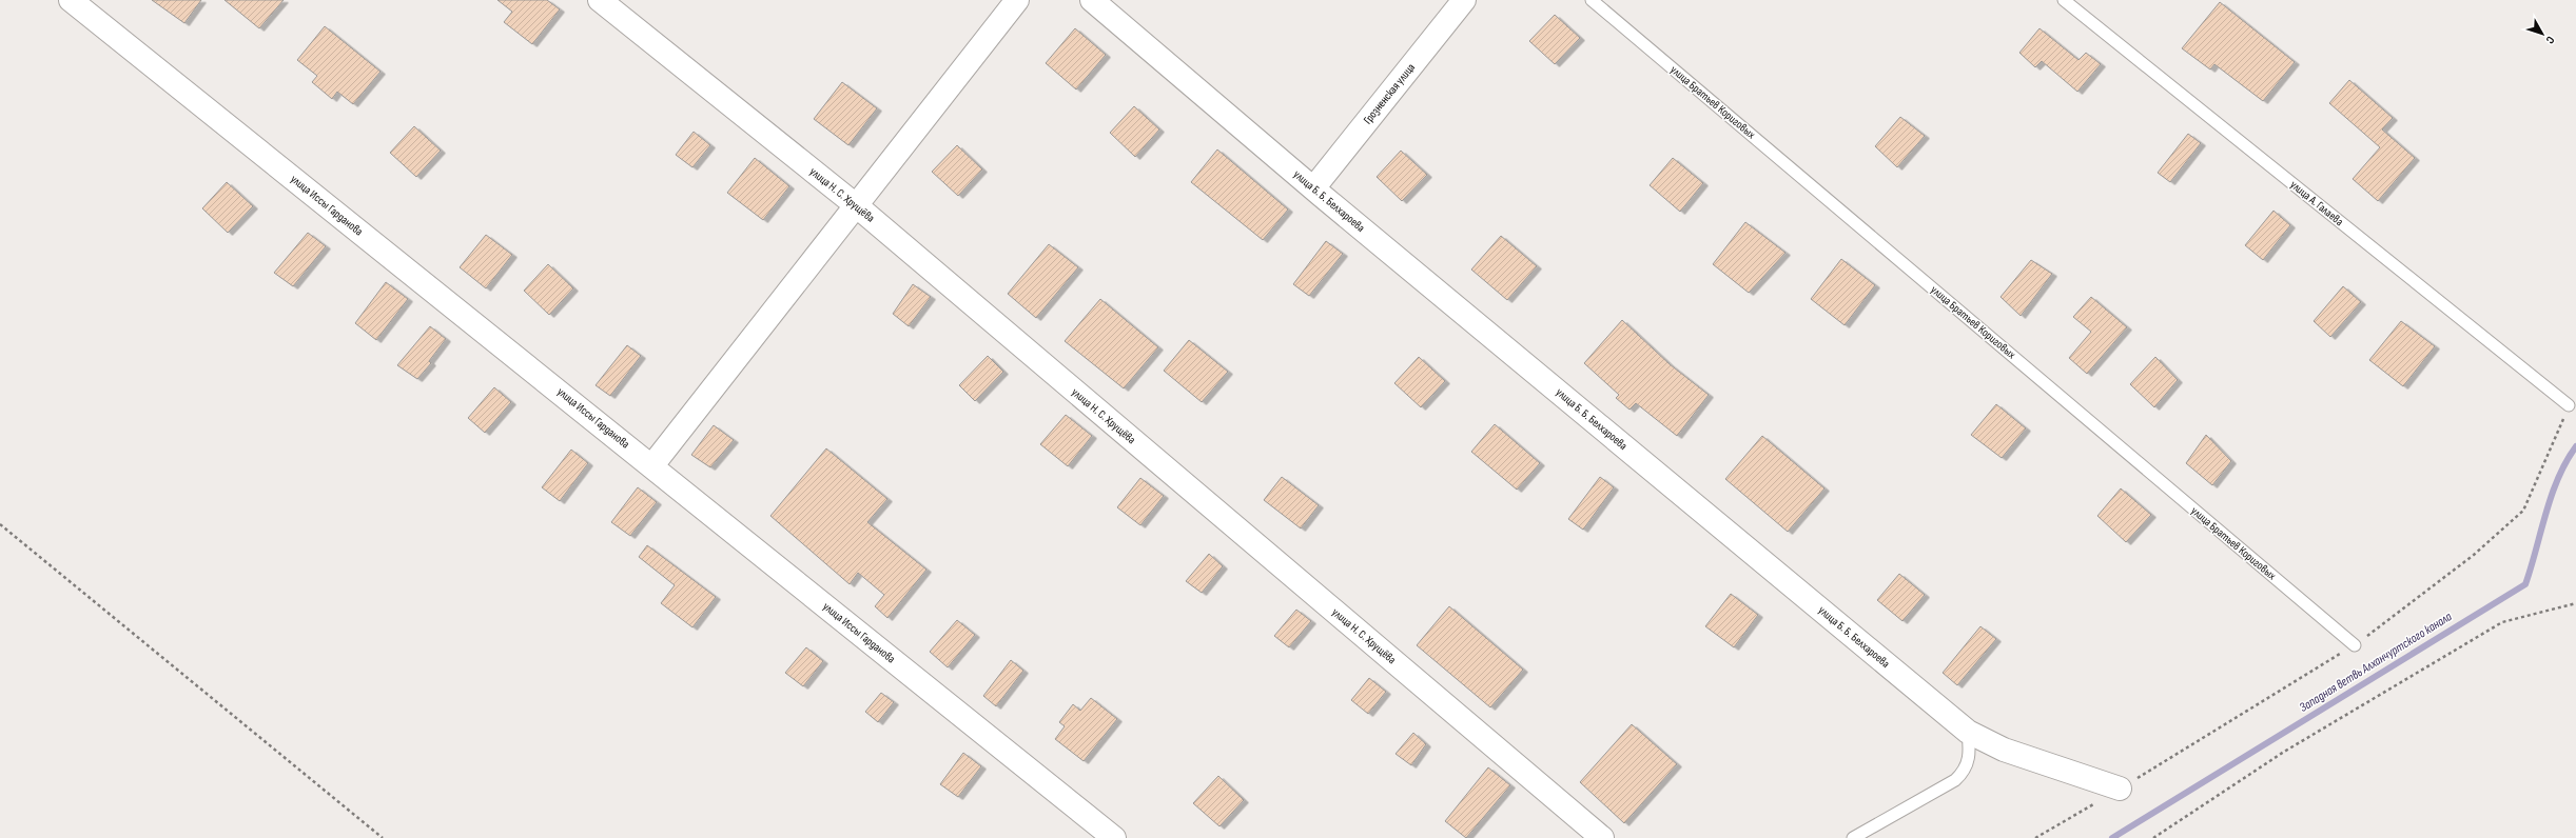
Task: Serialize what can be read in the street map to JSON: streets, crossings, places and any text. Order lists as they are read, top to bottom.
{
  "streets": {
    "street": [
      "Грозненская улица",
      "улица Н. С. Хрущёва",
      "улица Б. Б. Белхароева",
      "улица Иссы Гарданова"
    ],
    "lane": ["улица Братьев Кориговых", "улица А. Галаева"]
  },
  "crossings": [
    ["Грозненская улица", "улица Б. Б. Белхароева"]
  ],
  "water": ["Западная ветвь Алханчуртского канала"],
  "north": "bottom right"
}
